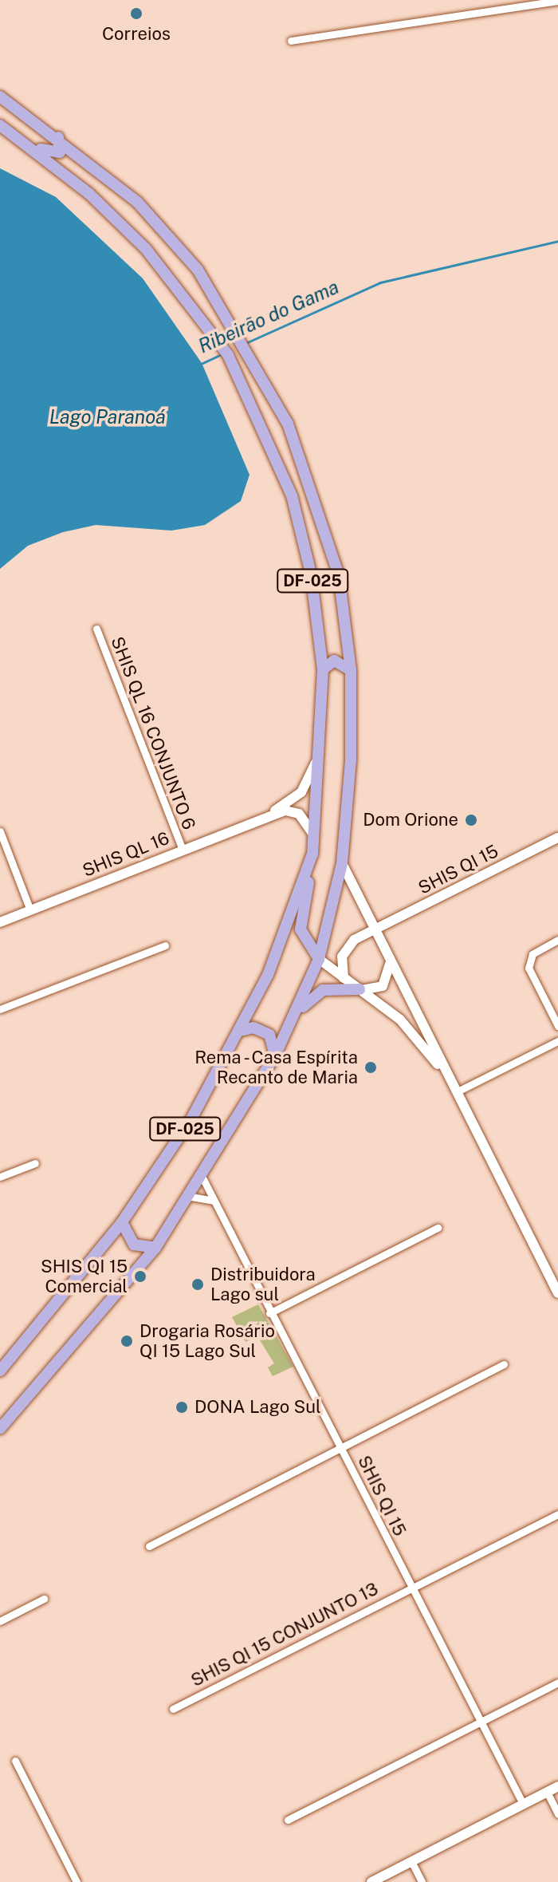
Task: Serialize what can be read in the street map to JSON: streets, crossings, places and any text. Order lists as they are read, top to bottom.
{
  "streets": {
    "main road": ["DF-025"],
    "street": [
      "SHIS QL 16 CONJUNTO 6",
      "SHIS QL 16",
      "SHIS QI 15",
      "SHIS QI 15 CONJUNTO 13"
    ]
  },
  "crossings": [
    ["DF-025", "SHIS QL 16"],
    ["DF-025", "SHIS QI 15"],
    ["SHIS QL 16 CONJUNTO 6", "SHIS QL 16"],
    ["SHIS QI 15", "SHIS QI 15 CONJUNTO 13"]
  ],
  "water": ["Ribeirão do Gama", "Lago Paranoá"],
  "places": [
    "Correios",
    "Dom Orione",
    "Rema - Casa Espírita Recanto de Maria",
    "SHIS QI 15 Comercial",
    "Distribuidora Lago sul",
    "Drogaria Rosário QI 15 Lago Sul",
    "DONA Lago Sul"
  ]
}
